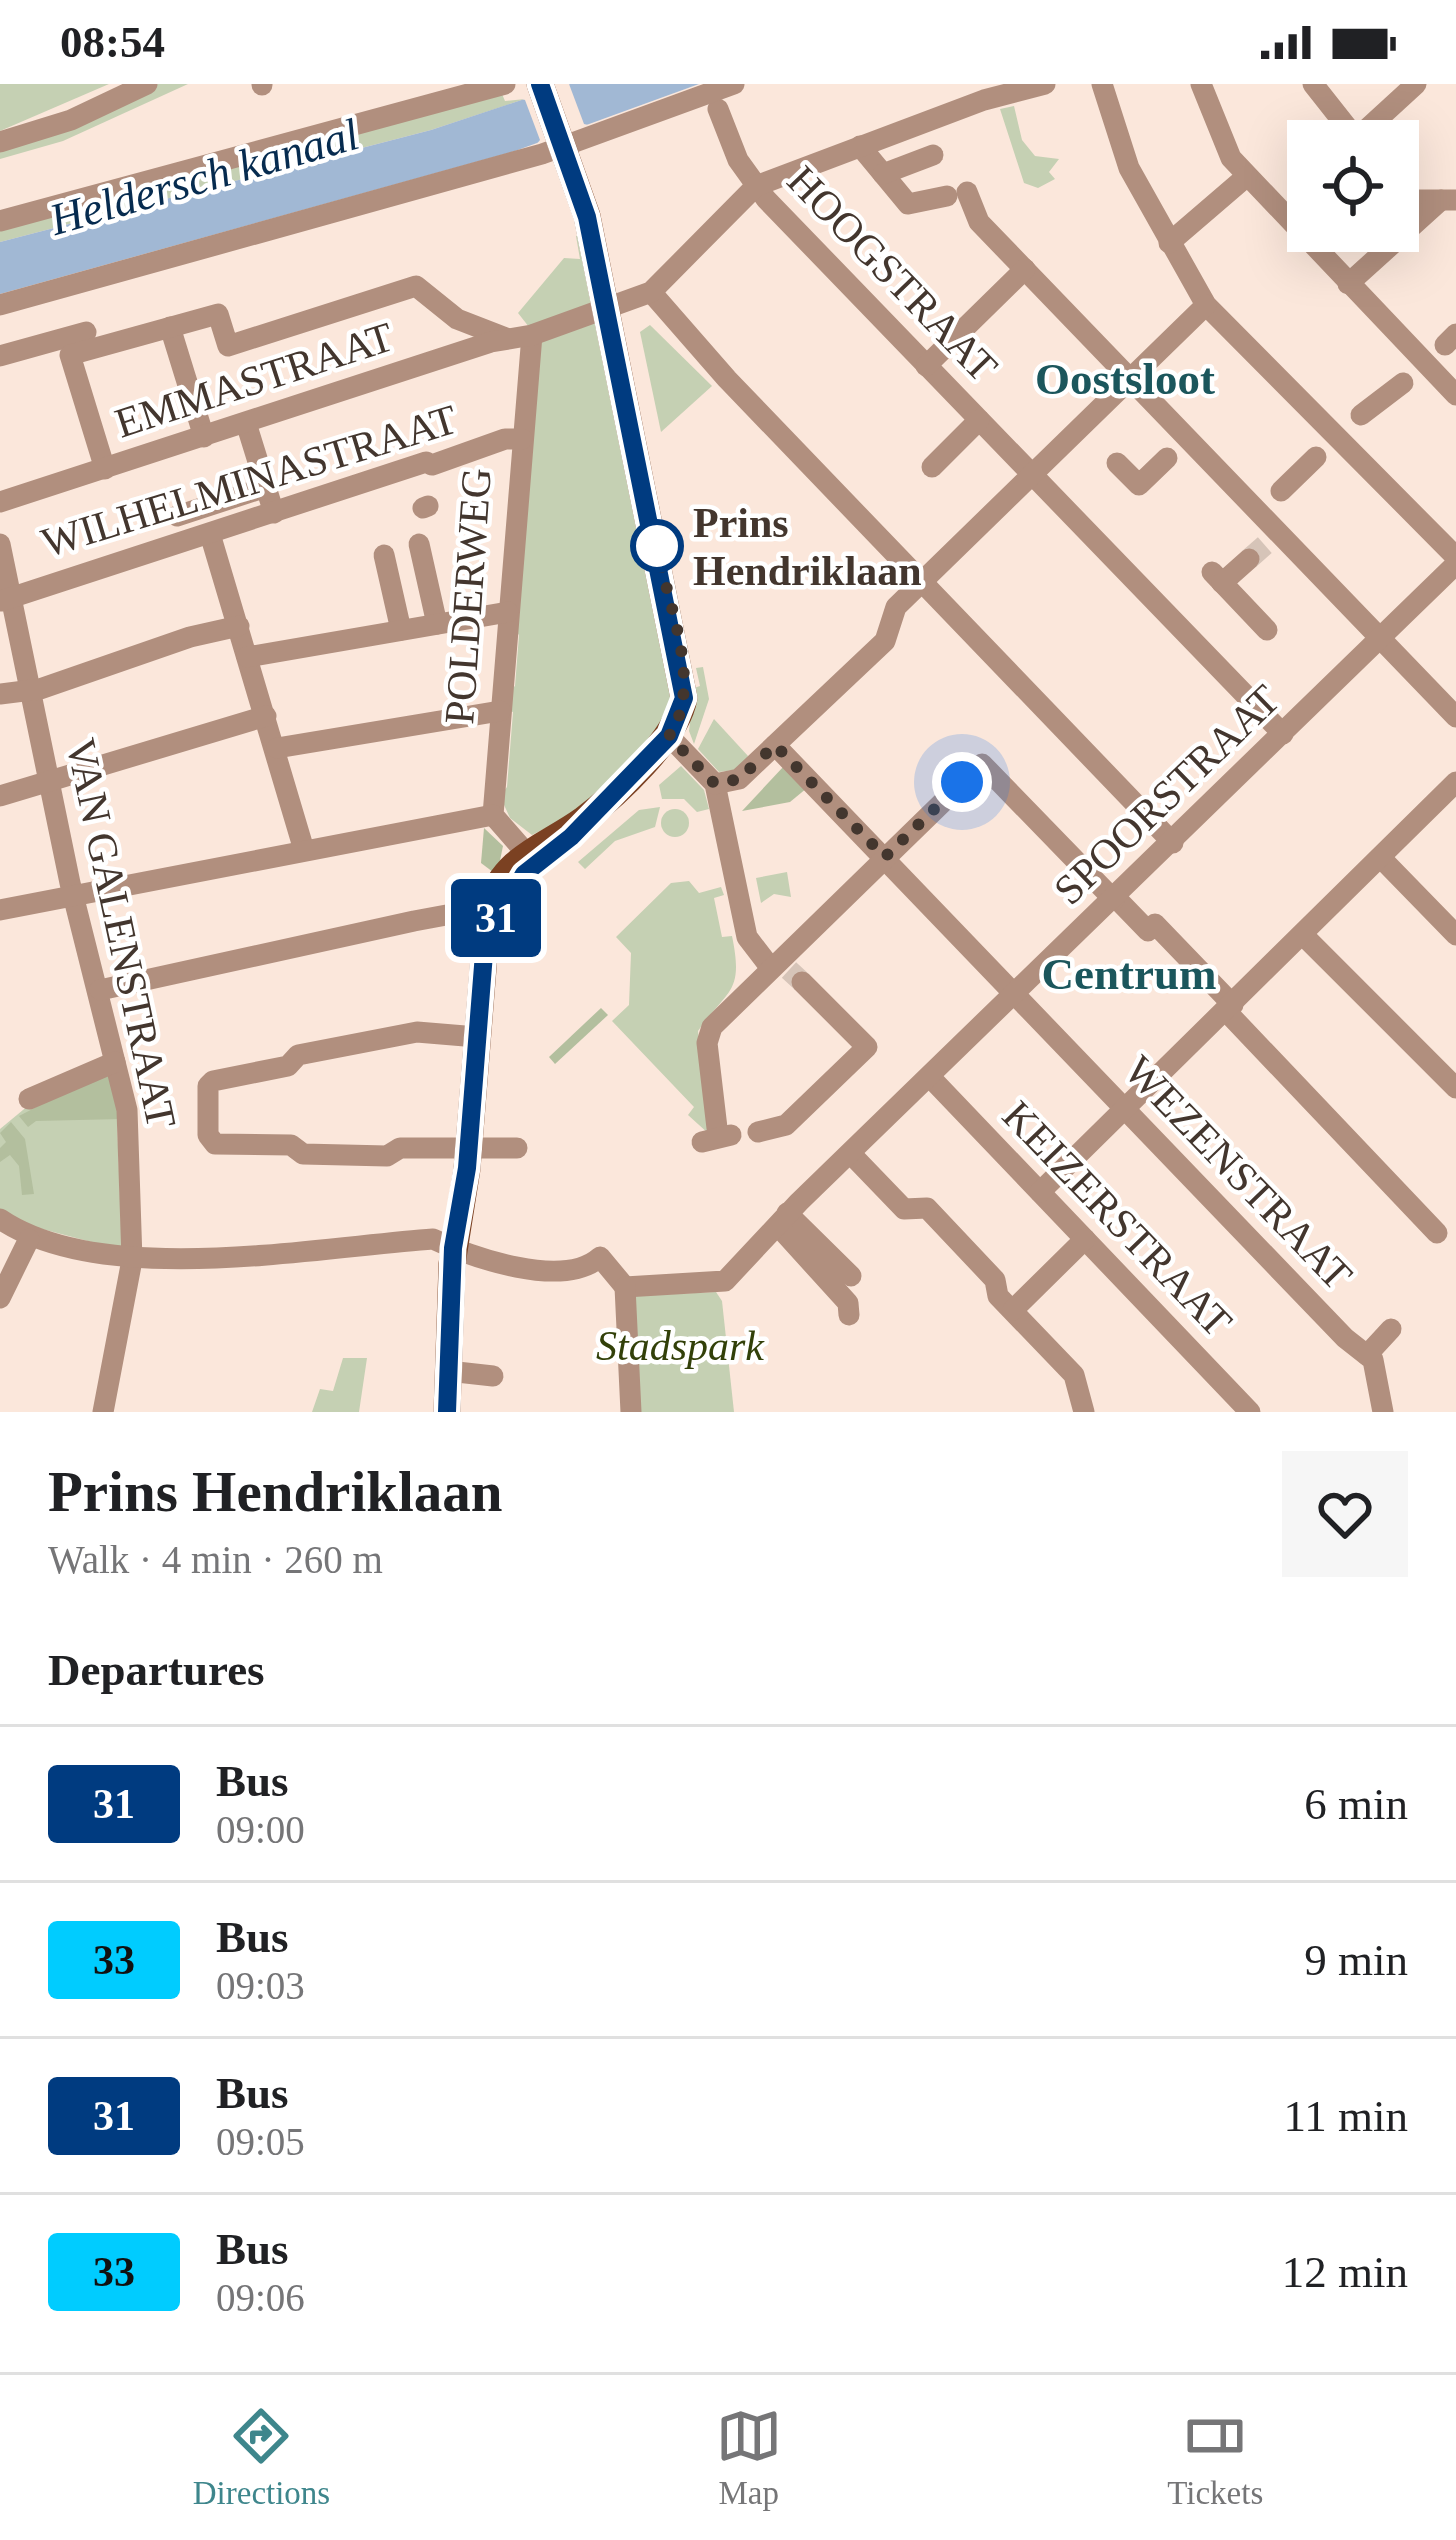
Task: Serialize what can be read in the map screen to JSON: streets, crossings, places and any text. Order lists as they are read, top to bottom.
{
  "streets": {
    "street": [
      "HOOGSTRAAT",
      "EMMASTRAAT",
      "WILHELMINASTRAAT",
      "POLDERWEG",
      "SPOORSTRAAT",
      "VAN GALENSTRAAT",
      "WEZENSTRAAT",
      "KEIZERSTRAAT"
    ]
  },
  "crossings": [
    ["HOOGSTRAAT", "SPOORSTRAAT"],
    ["EMMASTRAAT", "POLDERWEG"],
    ["WILHELMINASTRAAT", "POLDERWEG"],
    ["WILHELMINASTRAAT", "VAN GALENSTRAAT"],
    ["SPOORSTRAAT", "WEZENSTRAAT"],
    ["SPOORSTRAAT", "KEIZERSTRAAT"]
  ],
  "districts": ["Oostsloot", "Centrum"],
  "water": ["Heldersch kanaal"],
  "parks": ["Stadspark"],
  "places": ["Prins Hendriklaan"],
  "lines": ["bus line 31"],
  "page": {
    "status": "08:54",
    "on_map": "31",
    "heading": [
      ["Prins Hendriklaan", "Walk · 4 min · 260 m"],
      "Departures"
    ],
    "list": [
      {
        "mark": "31",
        "name": "Bus",
        "note": "09:00",
        "value": "6 min"
      },
      {
        "mark": "33",
        "name": "Bus",
        "note": "09:03",
        "value": "9 min"
      },
      {
        "mark": "31",
        "name": "Bus",
        "note": "09:05",
        "value": "11 min"
      },
      {
        "mark": "33",
        "name": "Bus",
        "note": "09:06",
        "value": "12 min"
      }
    ],
    "tabs": ["Directions", "Map", "Tickets"]
  }
}
